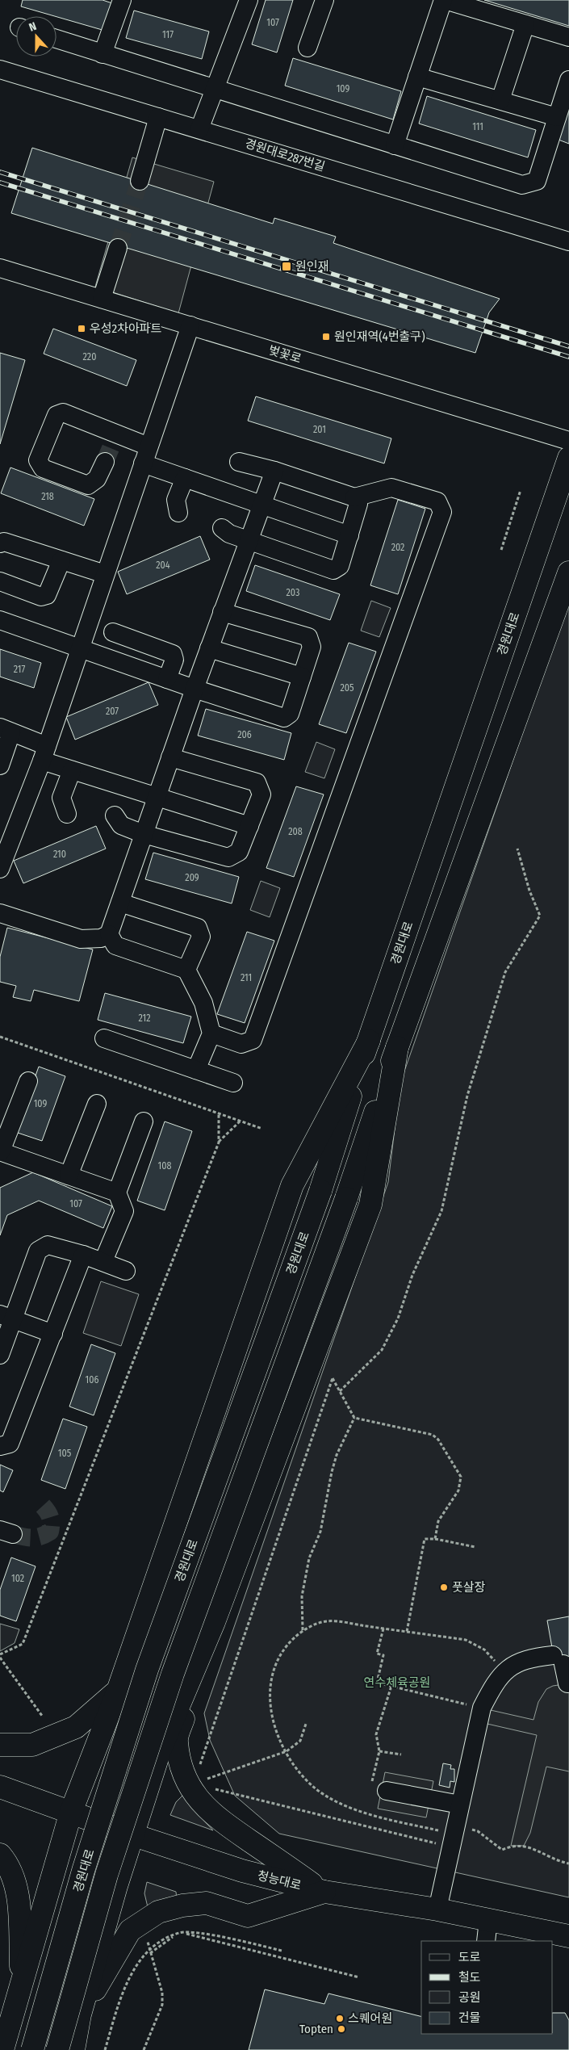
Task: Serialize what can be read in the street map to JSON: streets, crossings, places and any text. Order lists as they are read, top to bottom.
{
  "streets": {
    "main road": ["경원대로", "청능대로"],
    "street": ["경원대로287번길", "벚꽃로"]
  },
  "parks": ["연수체육공원"],
  "places": {
    "transit": ["원인재", "우성2차아파트", "원인재역(4번출구)"],
    "other": ["풋살장", "스퀘어원", "Topten"]
  },
  "house_numbers": [
    "107",
    "117",
    "109",
    "111",
    "220",
    "201",
    "218",
    "202",
    "204",
    "203",
    "217",
    "205",
    "207",
    "206",
    "208",
    "210",
    "209",
    "211",
    "212",
    "109",
    "108",
    "107",
    "106",
    "105",
    "102"
  ],
  "legend": [
    "도로",
    "철도",
    "공원",
    "건물"
  ],
  "north": "top"
}
